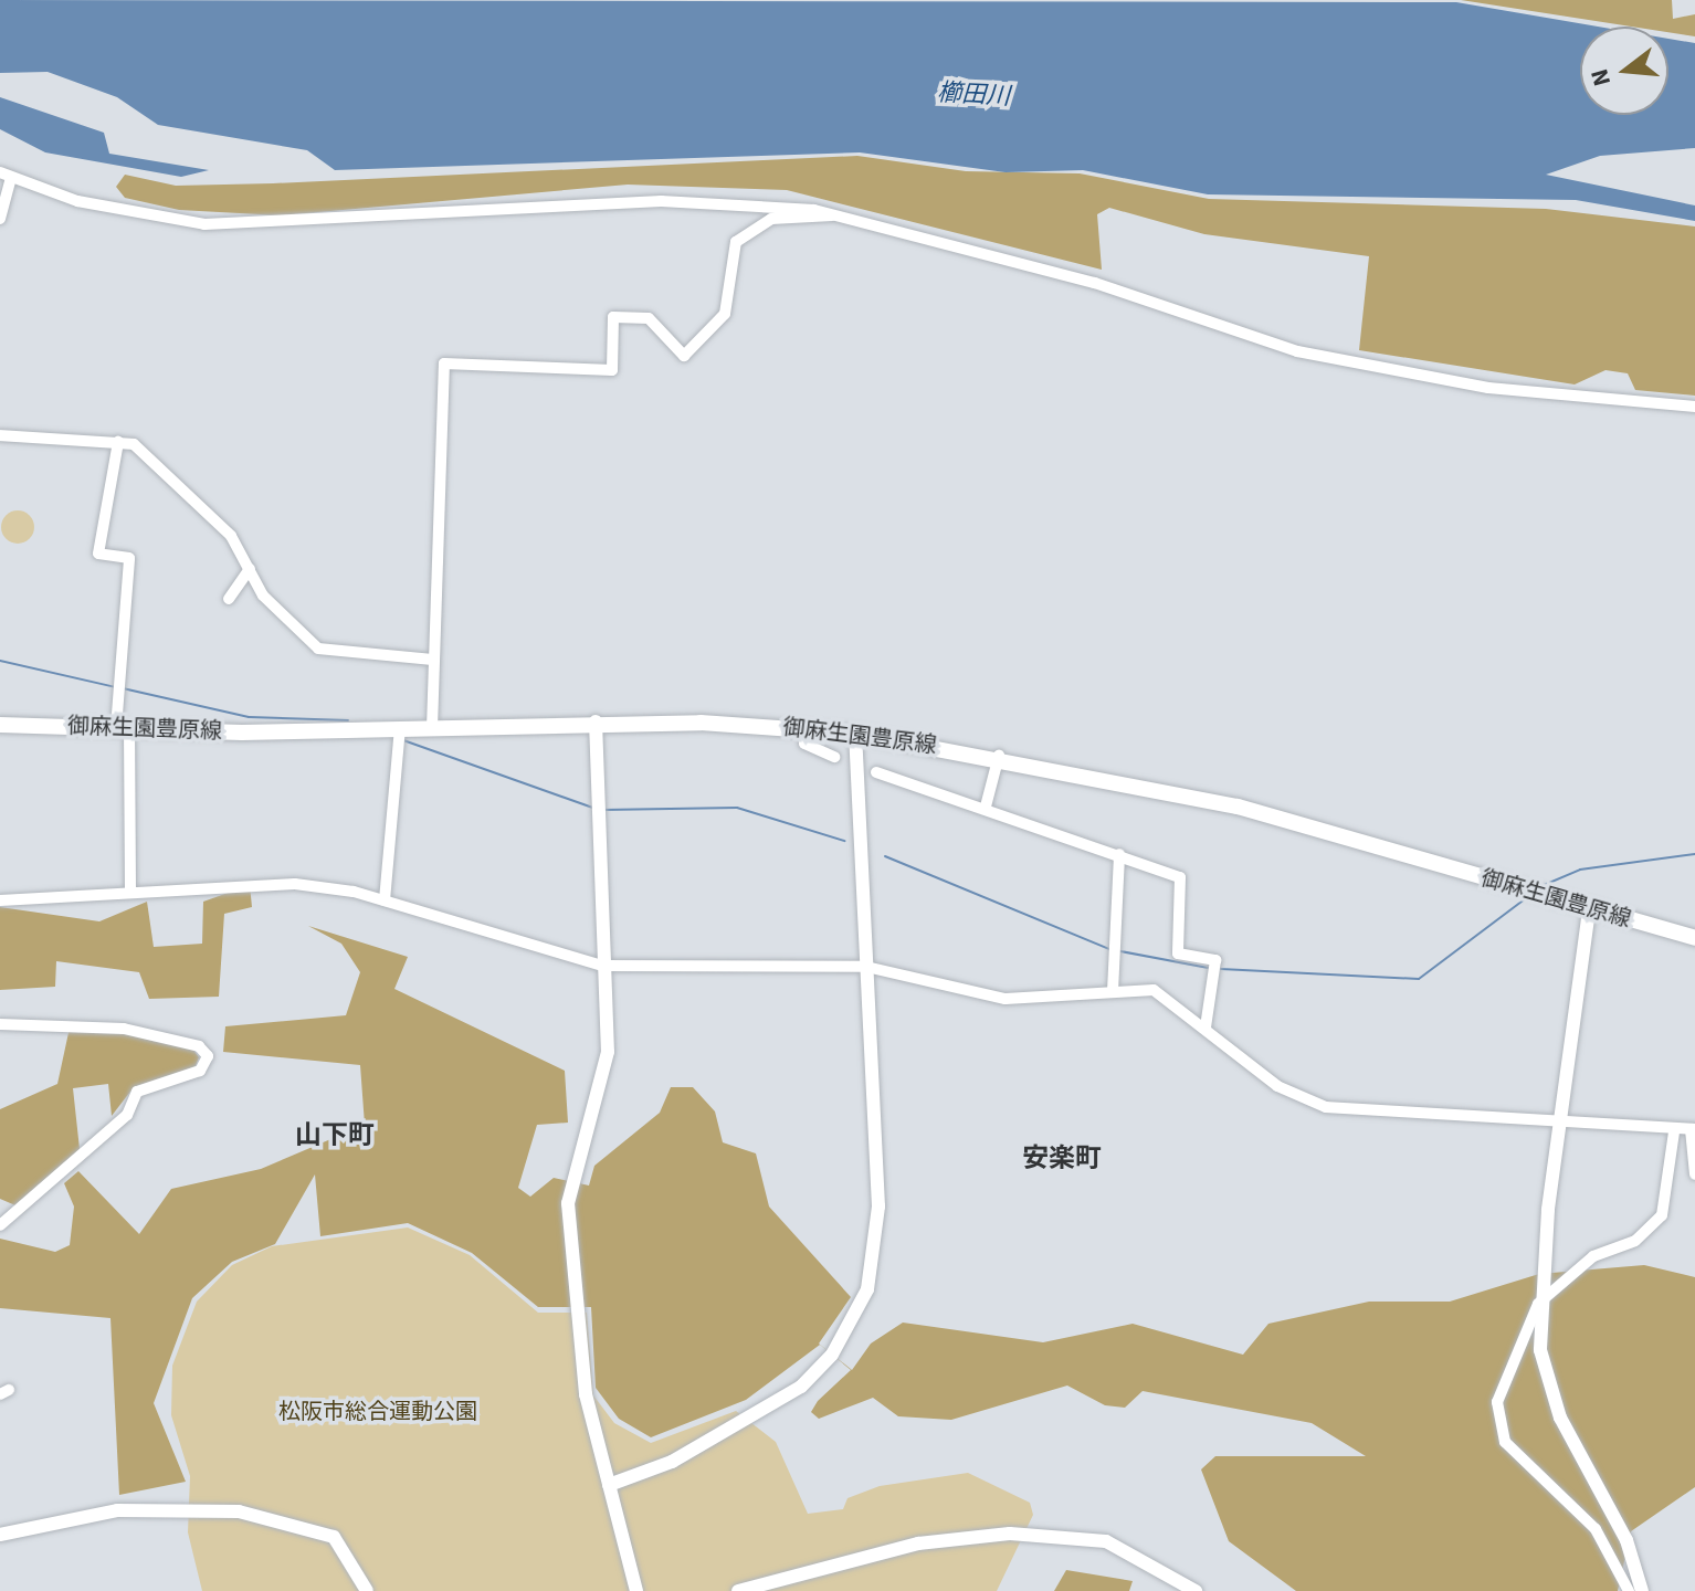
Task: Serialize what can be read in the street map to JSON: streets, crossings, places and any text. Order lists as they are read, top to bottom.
{
  "streets": {
    "main road": ["御麻生園豊原線"]
  },
  "districts": ["山下町", "安楽町"],
  "water": ["櫛田川"],
  "parks": ["松阪市総合運動公園"],
  "north": "left"
}
